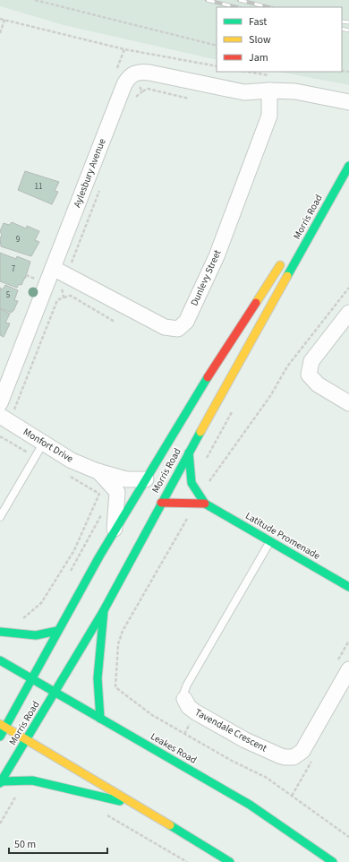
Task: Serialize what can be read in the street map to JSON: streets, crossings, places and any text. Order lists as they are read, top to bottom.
{
  "streets": {
    "main road": ["Morris Road", "Latitude Promenade", "Leakes Road"],
    "street": [
      "Aylesbury Avenue",
      "Dunlevy Street",
      "Monfort Drive",
      "Tavendale Crescent"
    ]
  },
  "crossings": [
    ["Aylesbury Avenue", "Dunlevy Street"],
    ["Morris Road", "Monfort Drive"],
    ["Morris Road", "Latitude Promenade"],
    ["Morris Road", "Leakes Road"],
    ["Latitude Promenade", "Tavendale Crescent"]
  ],
  "house_numbers": [
    "11",
    "9",
    "7",
    "5"
  ],
  "legend": ["Fast", "Slow", "Jam"],
  "scale_bar": "50 m"
}
